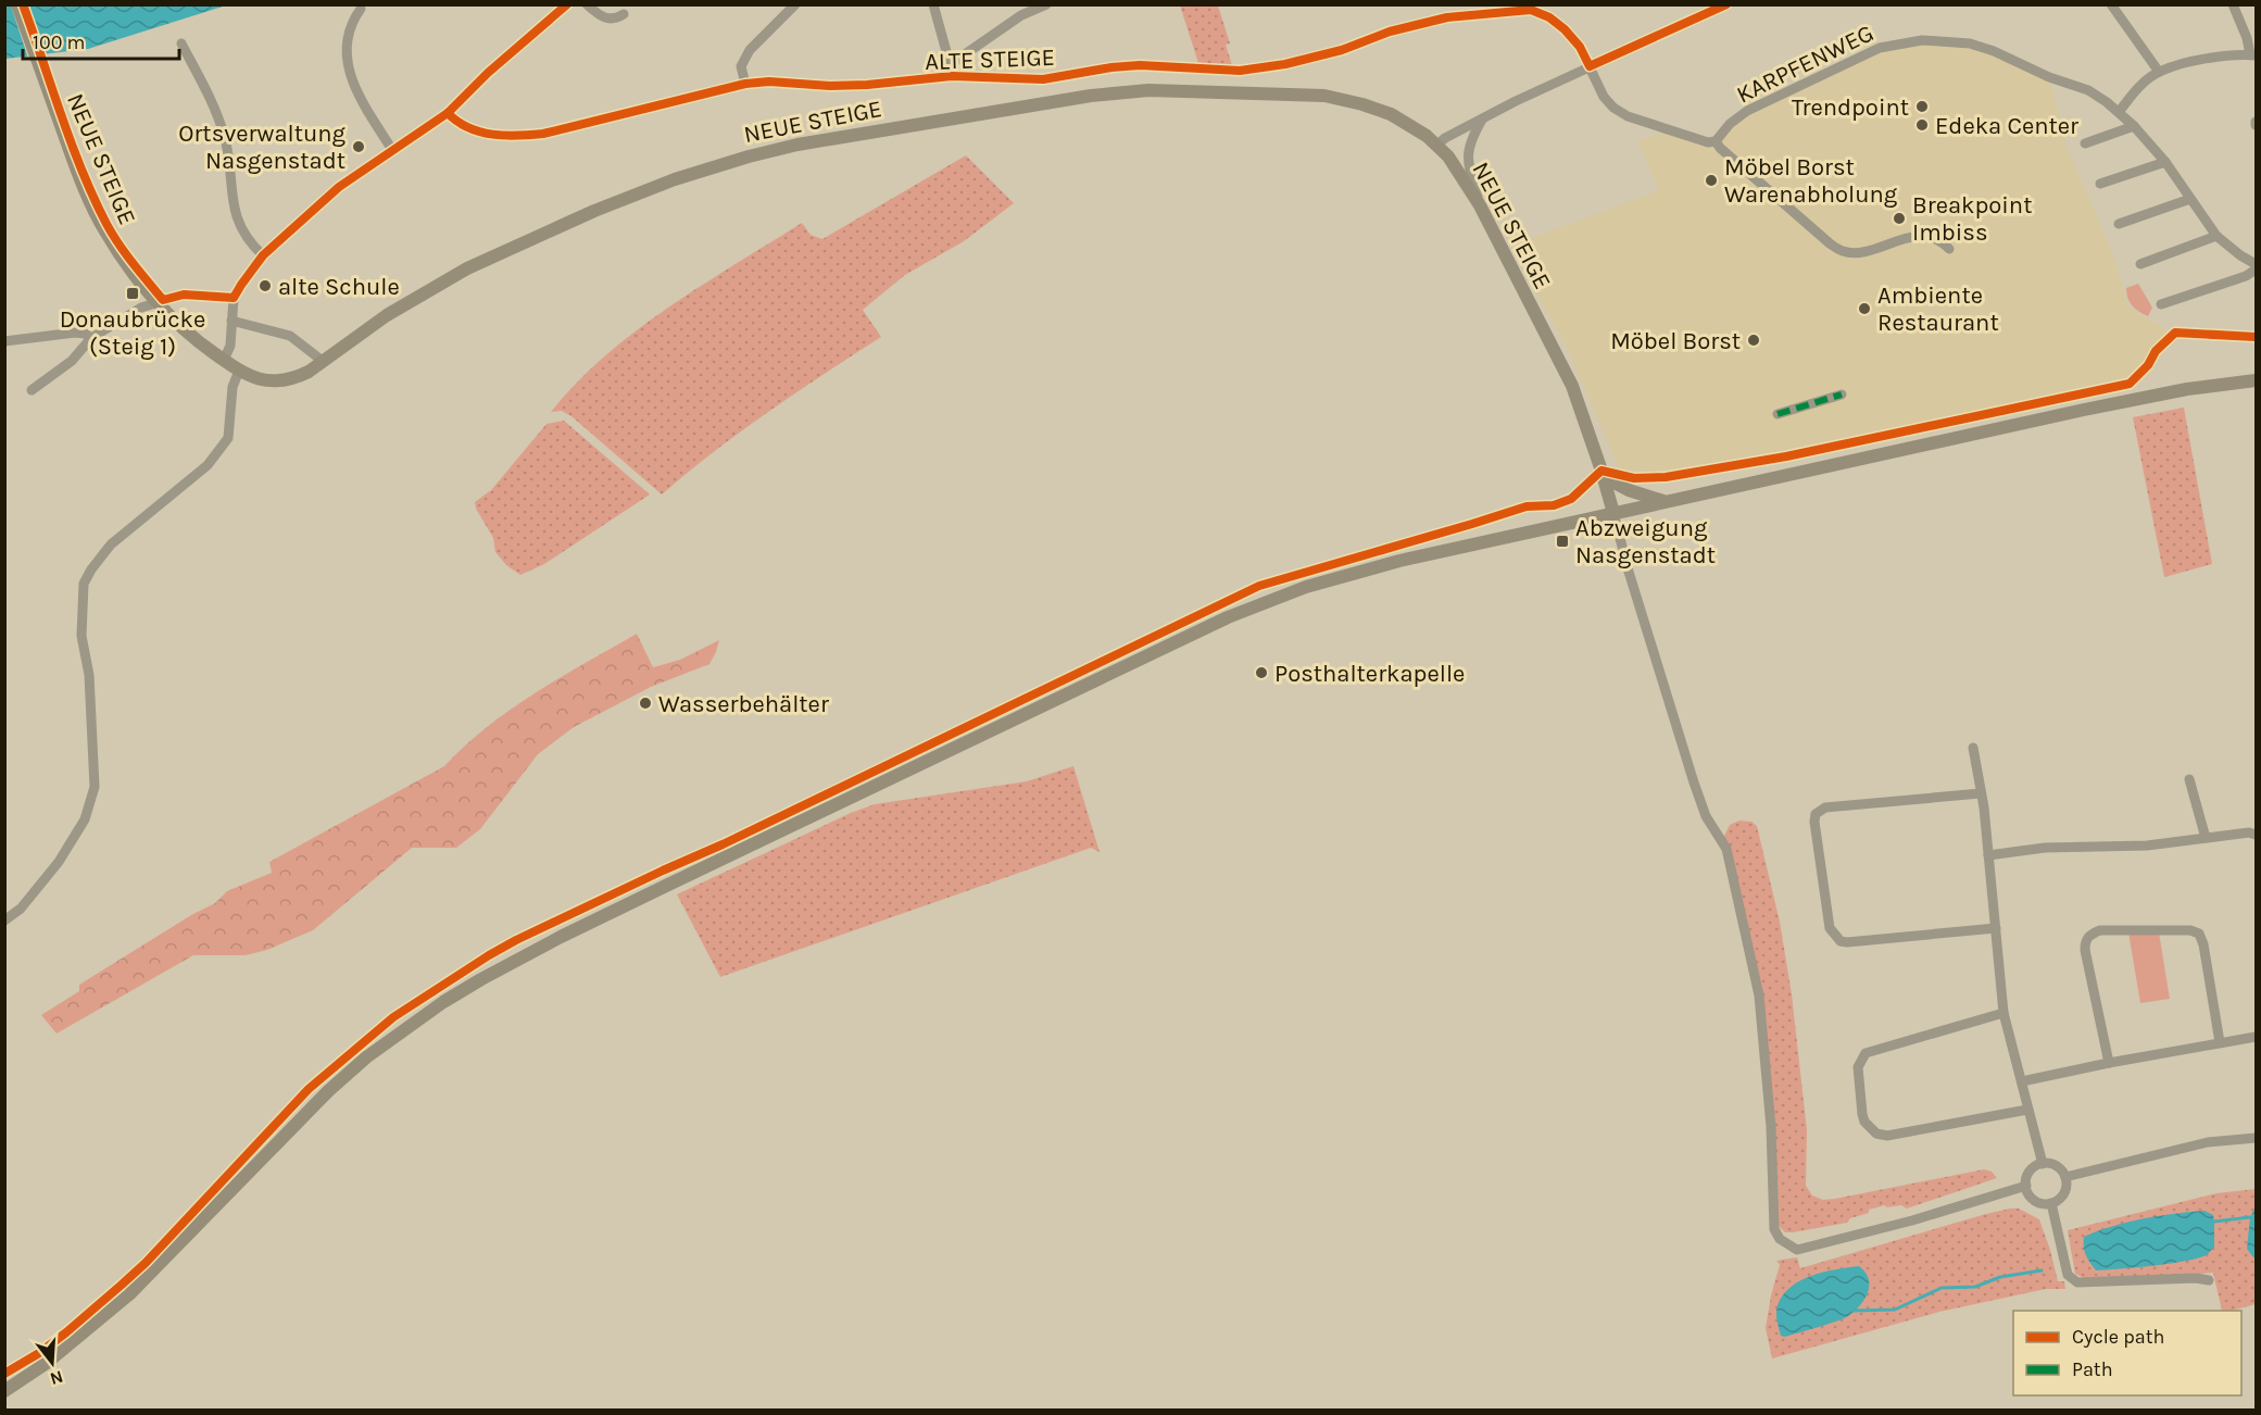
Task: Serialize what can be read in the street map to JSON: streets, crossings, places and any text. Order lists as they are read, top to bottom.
{
  "streets": {
    "main road": ["NEUE STEIGE"],
    "street": ["ALTE STEIGE", "KARPFENWEG"]
  },
  "places": {
    "other": [
      "Trendpoint",
      "Edeka Center",
      "Ortsverwaltung Nasgenstadt",
      "Möbel Borst Warenabholung",
      "Breakpoint Imbiss",
      "alte Schule",
      "Ambiente Restaurant",
      "Möbel Borst",
      "Posthalterkapelle",
      "Wasserbehälter"
    ],
    "transit": ["Donaubrücke (Steig 1)", "Abzweigung Nasgenstadt"]
  },
  "legend": ["Cycle path", "Path"],
  "scale_bar": "100 m",
  "north": "bottom"
}
